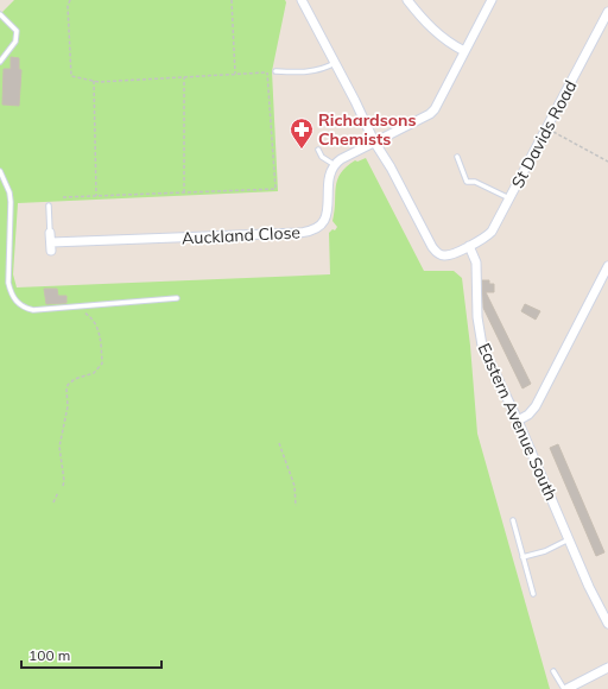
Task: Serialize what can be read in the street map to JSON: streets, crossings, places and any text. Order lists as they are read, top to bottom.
{
  "streets": {
    "street": ["St Davids Road", "Auckland Close", "Eastern Avenue South"]
  },
  "crossings": [
    ["St Davids Road", "Eastern Avenue South"]
  ],
  "places": {
    "pharmacy": ["Richardsons Chemists"]
  },
  "scale_bar": "100 m"
}
